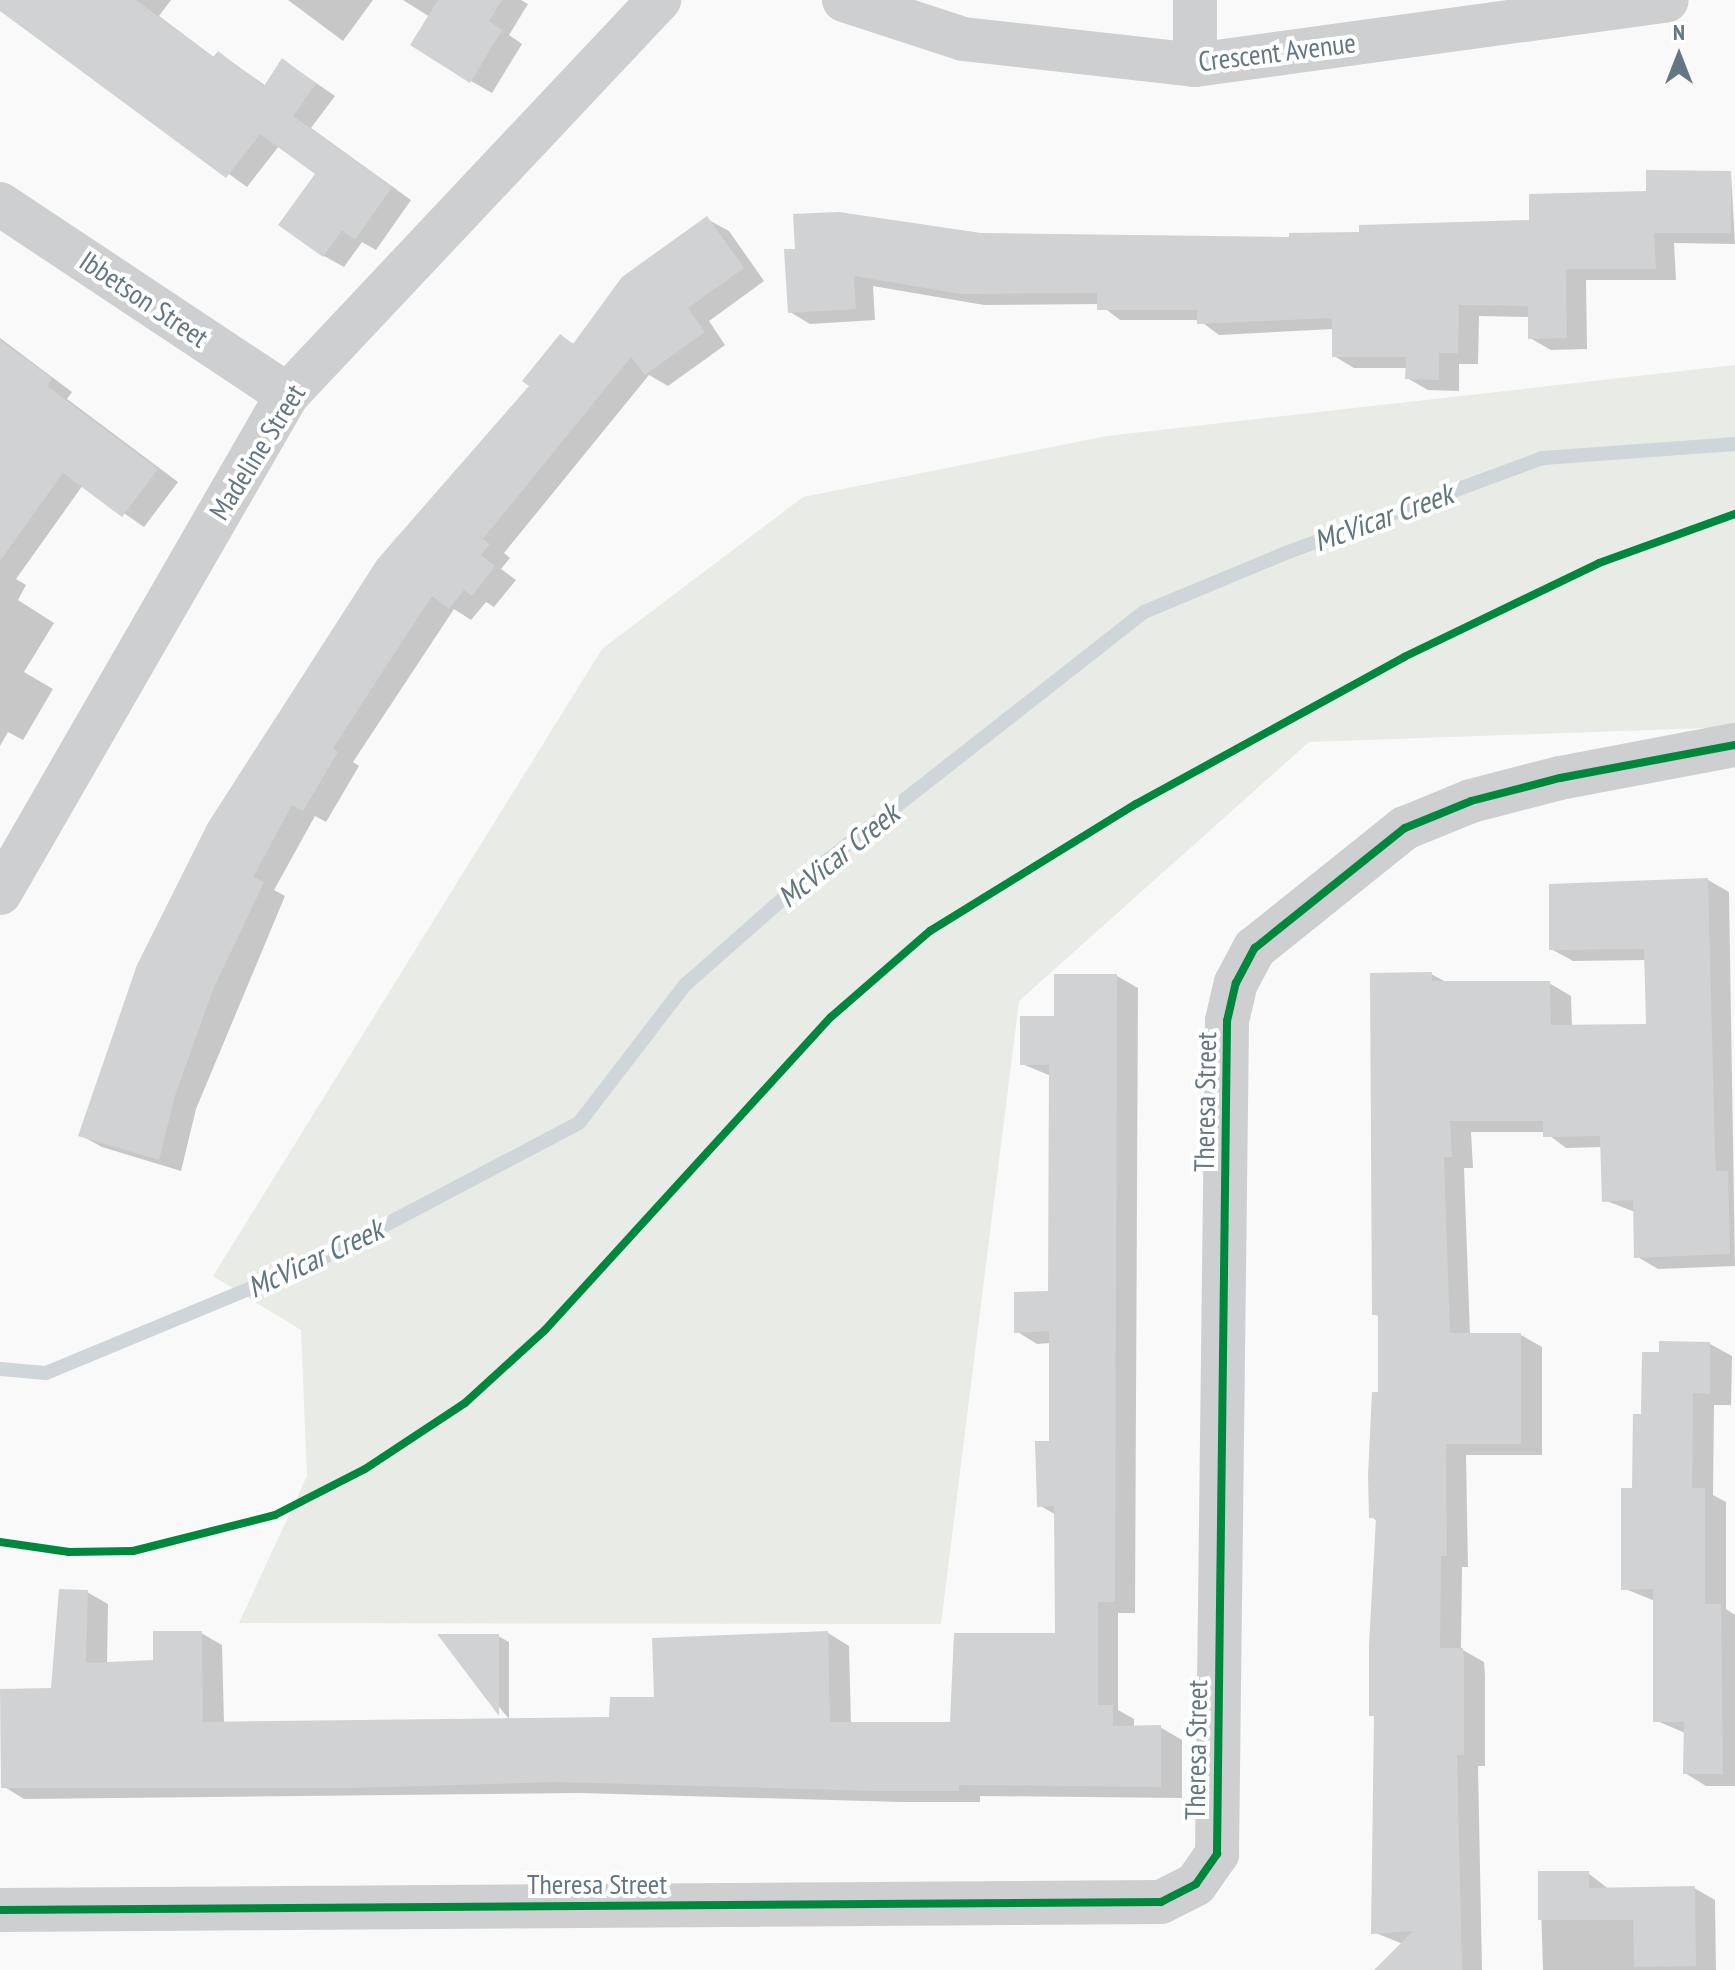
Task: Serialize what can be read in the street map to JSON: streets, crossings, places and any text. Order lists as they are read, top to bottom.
{
  "streets": {
    "street": [
      "Crescent Avenue",
      "Ibbetson Street",
      "Madeline Street",
      "Theresa Street"
    ]
  },
  "crossings": [
    ["Ibbetson Street", "Madeline Street"]
  ],
  "water": ["McVicar Creek"],
  "north": "top"
}
